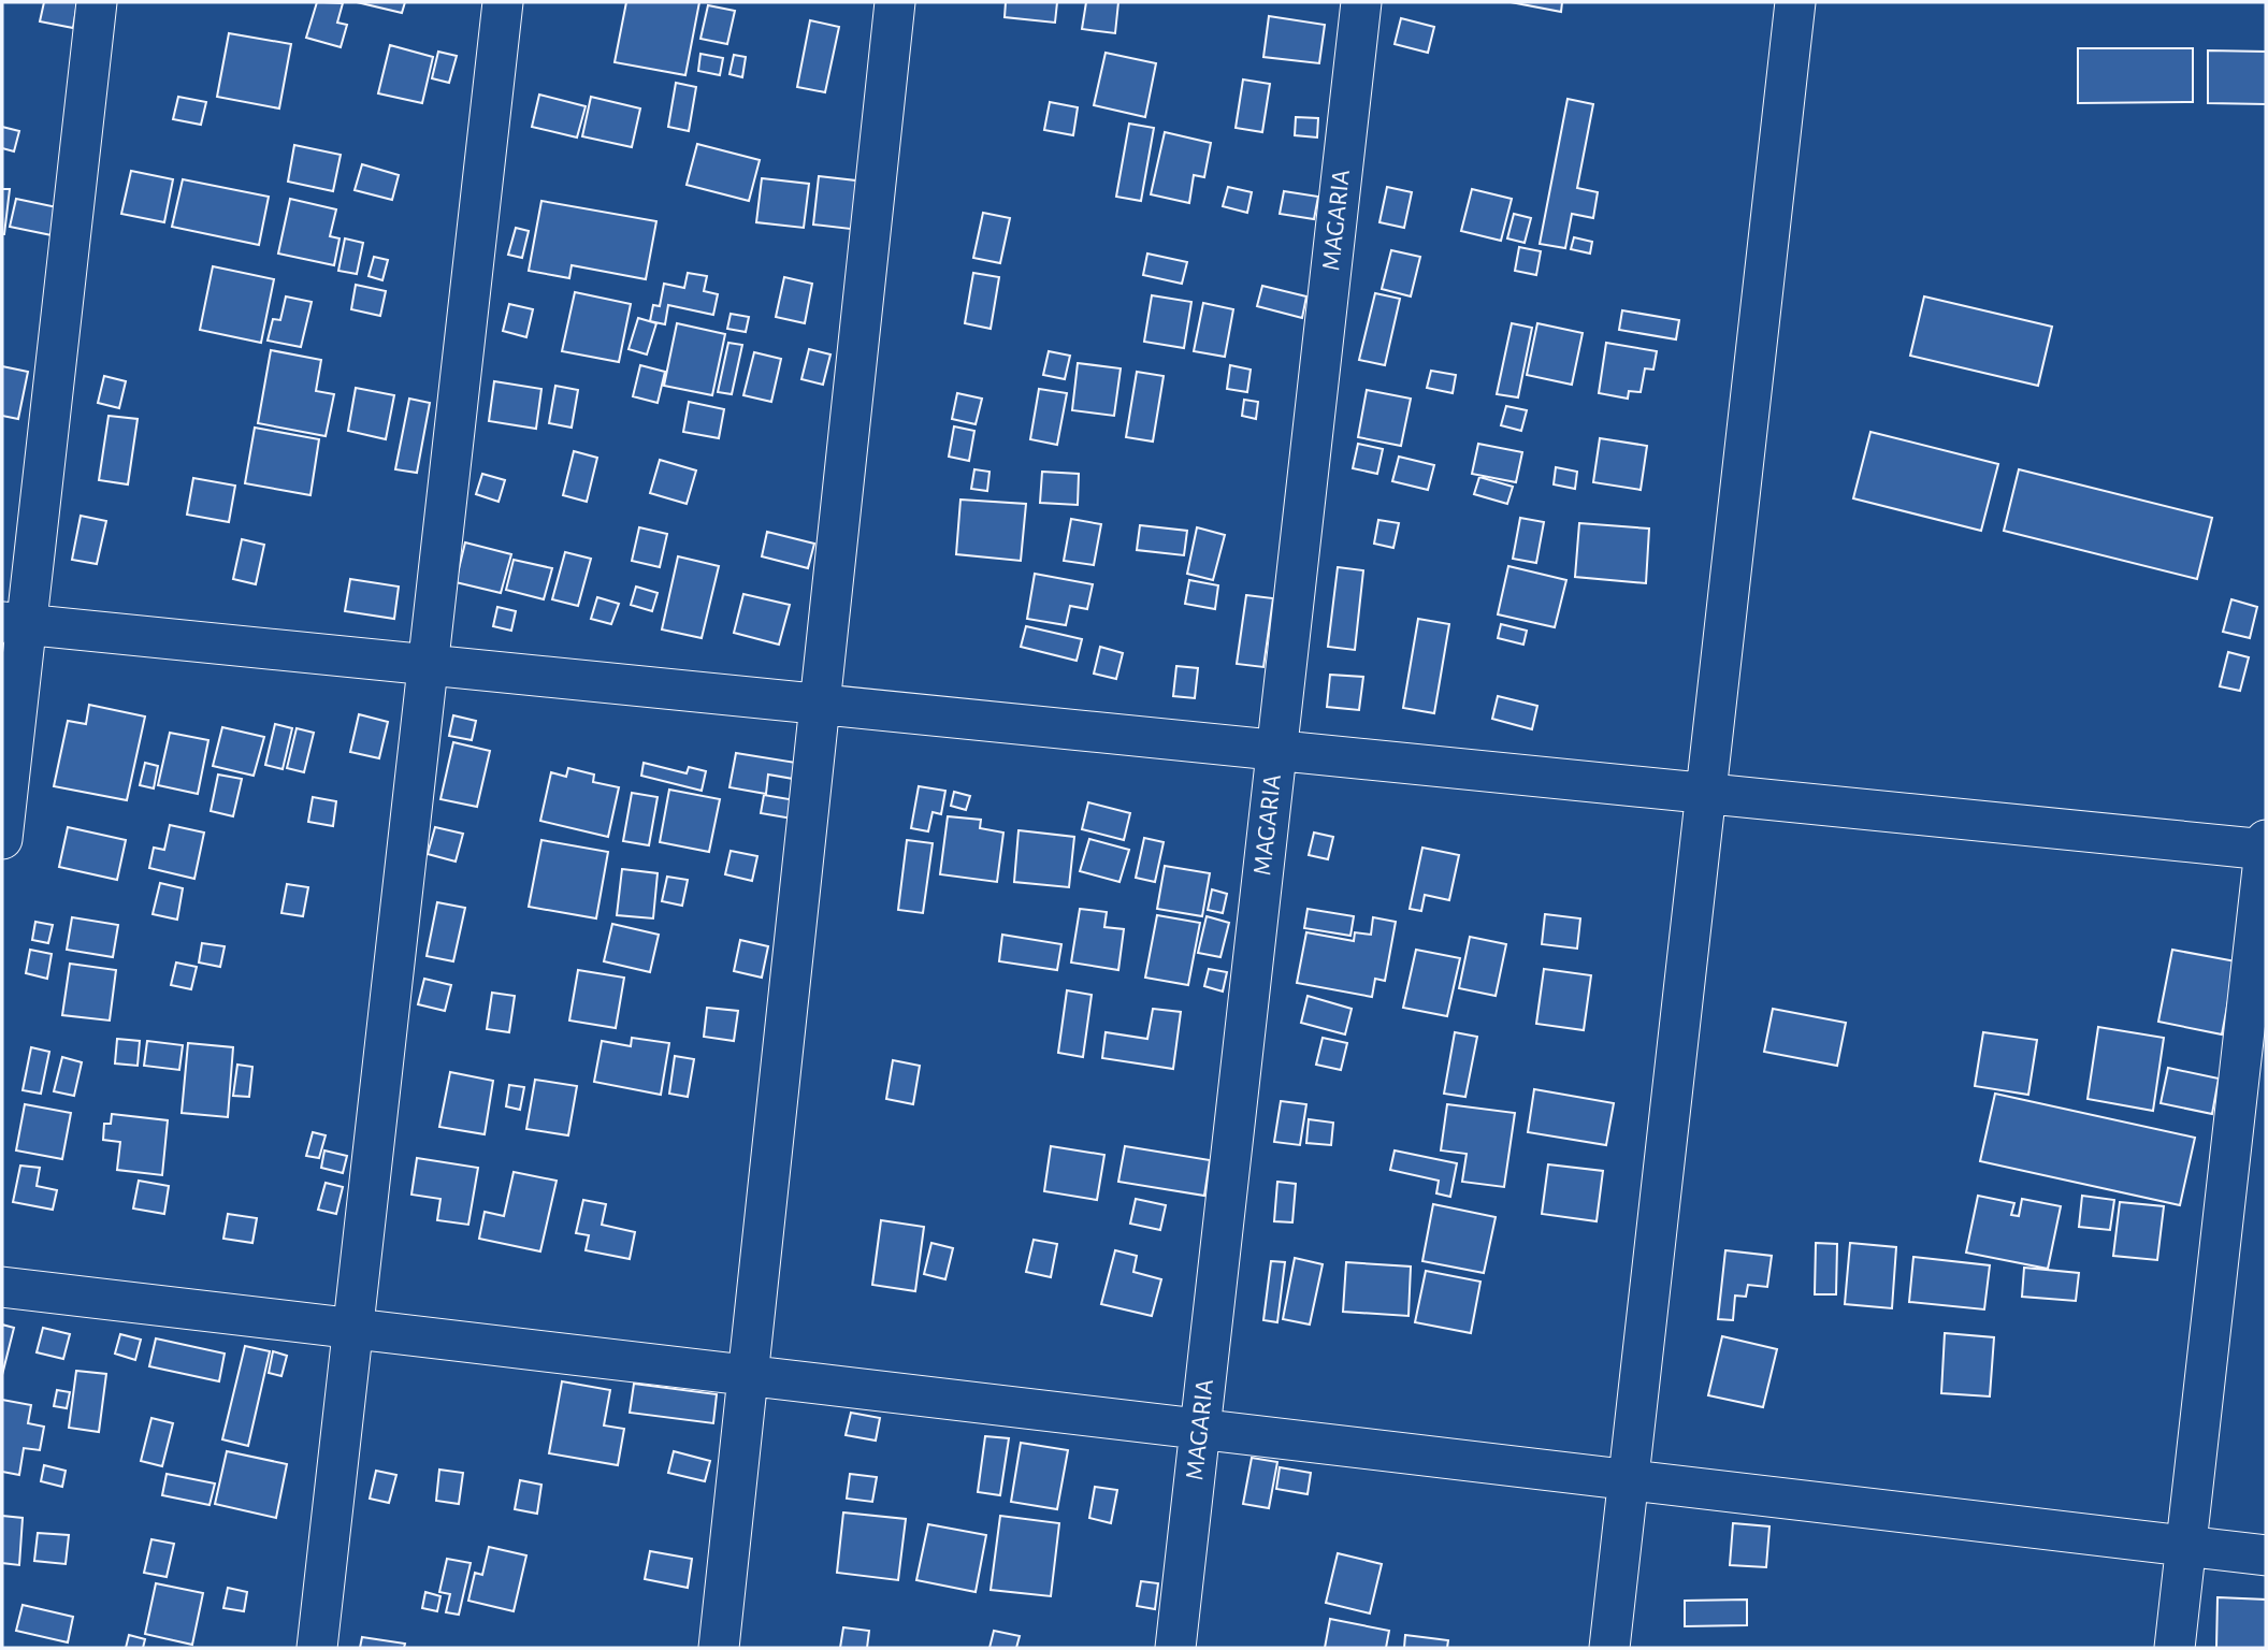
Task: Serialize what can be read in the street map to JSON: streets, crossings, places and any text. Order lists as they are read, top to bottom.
{
  "streets": {
    "street": ["MAGARIA"]
  }
}
